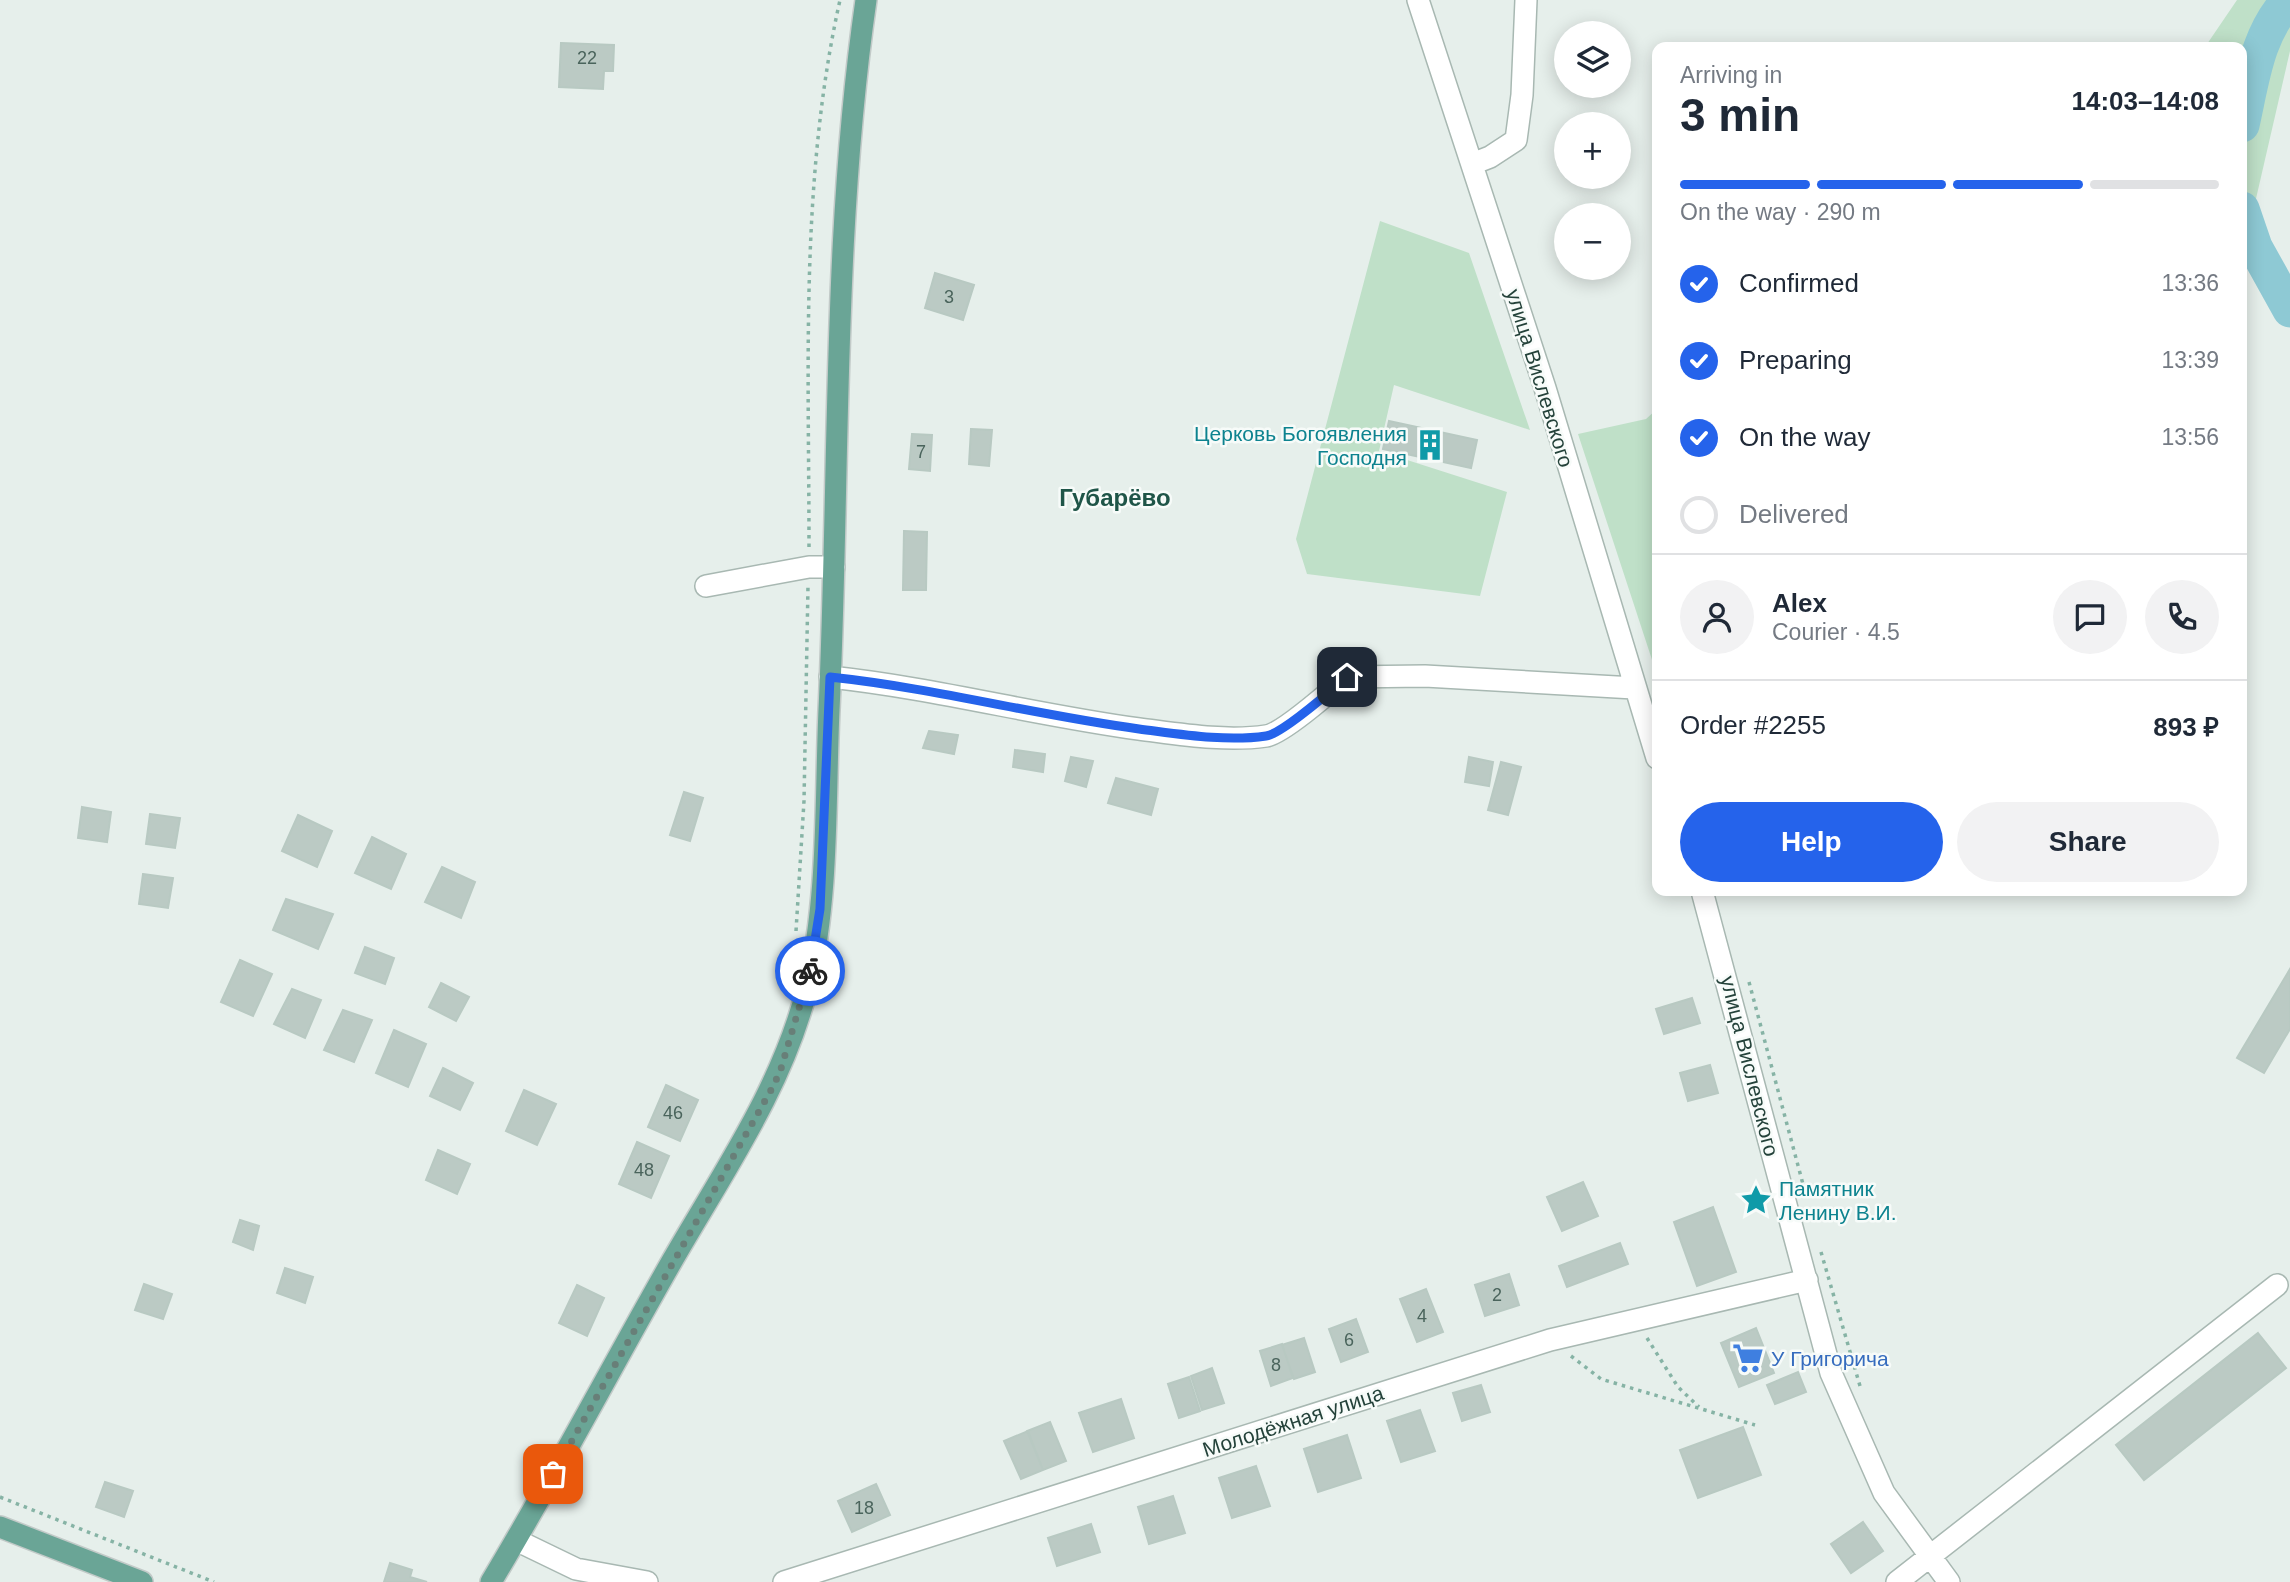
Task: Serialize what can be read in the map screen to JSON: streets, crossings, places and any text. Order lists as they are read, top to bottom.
{
  "streets": {
    "street": ["улица Вислевского", "Молодёжная улица"]
  },
  "crossings": [
    ["улица Вислевского", "Молодёжная улица"]
  ],
  "districts": ["Губарёво"],
  "places": {
    "building": ["Церковь Богоявления Господня"],
    "place": ["Памятник Ленину В.И."],
    "supermarket": ["У Григорича"]
  },
  "house_numbers": [
    "22",
    "3",
    "7",
    "46",
    "48",
    "2",
    "4",
    "6",
    "8",
    "18"
  ],
  "page": {
    "map_buttons": ["+", "−"],
    "heading": ["3 min", "Arriving in", "14:03–14:08"],
    "panel": [
      "Alex",
      "Courier · 4.5",
      "Order #2255",
      "893 ₽"
    ],
    "bar": "On the way · 290 m",
    "list": [
      ["Confirmed", "13:36"],
      ["Preparing", "13:39"],
      ["On the way", "13:56"],
      "Delivered"
    ],
    "buttons": ["Help", "Share"]
  }
}
